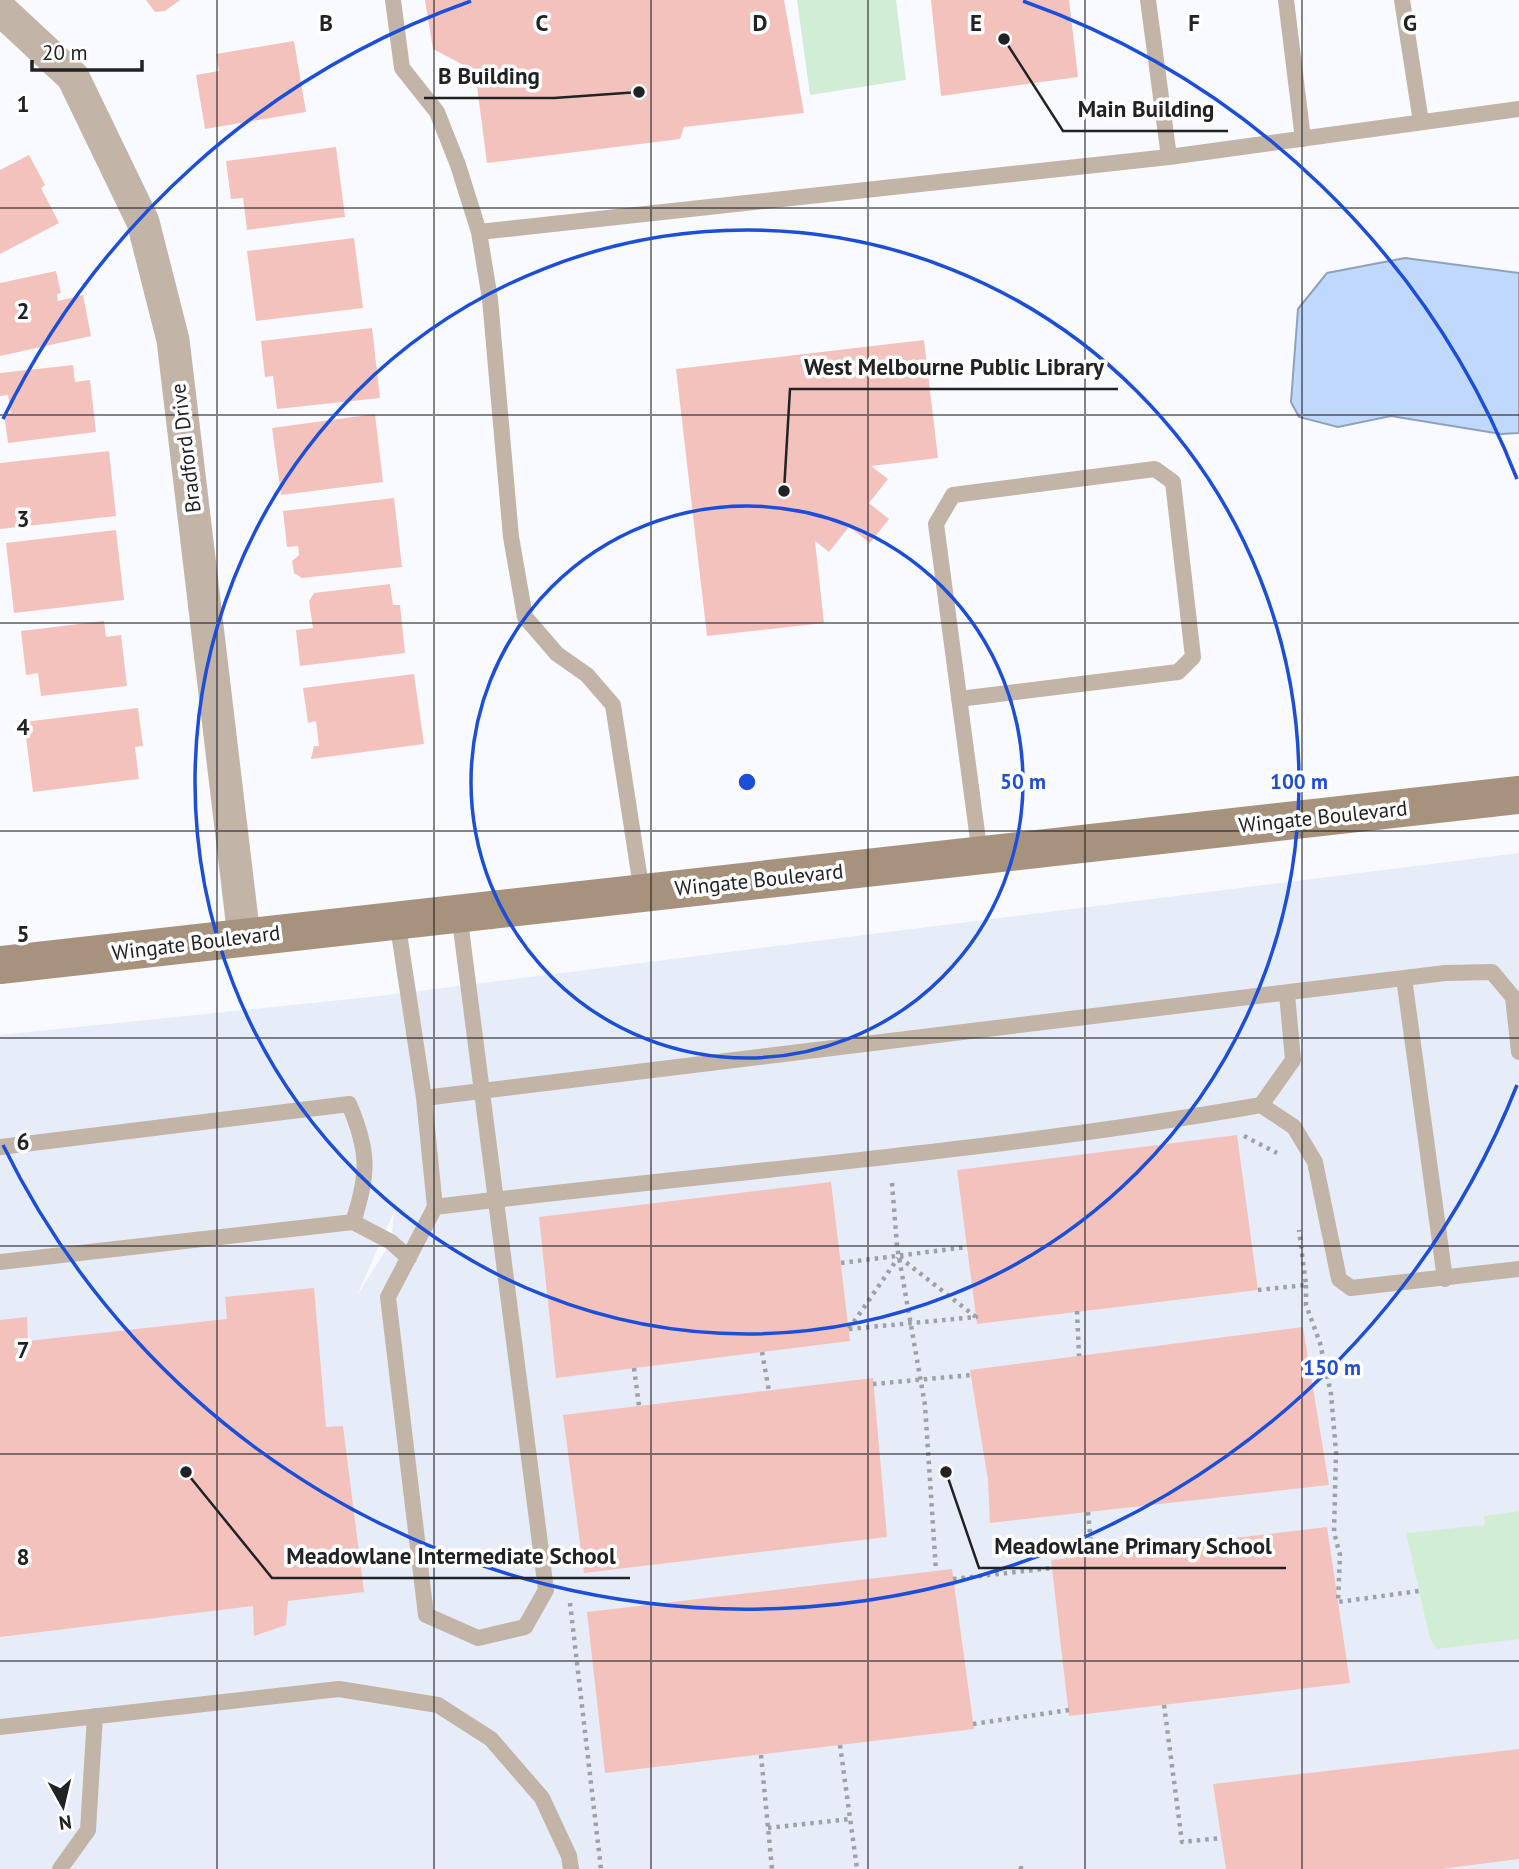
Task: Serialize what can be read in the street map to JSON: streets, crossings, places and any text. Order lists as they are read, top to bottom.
{
  "streets": {
    "street": ["Bradford Drive", "Wingate Boulevard"]
  },
  "crossings": [
    ["Bradford Drive", "Wingate Boulevard"]
  ],
  "places": [
    "Main Building",
    "B Building",
    "West Melbourne Public Library",
    "Meadowlane Intermediate School",
    "Meadowlane Primary School"
  ],
  "scale_bar": "20 m",
  "north": "bottom",
  "grid": {
    "columns": [
      "B",
      "C",
      "D",
      "E",
      "F",
      "G"
    ],
    "rows": [
      "1",
      "2",
      "3",
      "4",
      "5",
      "6",
      "7",
      "8"
    ]
  },
  "rings": ["50 m", "100 m", "150 m"]
}
